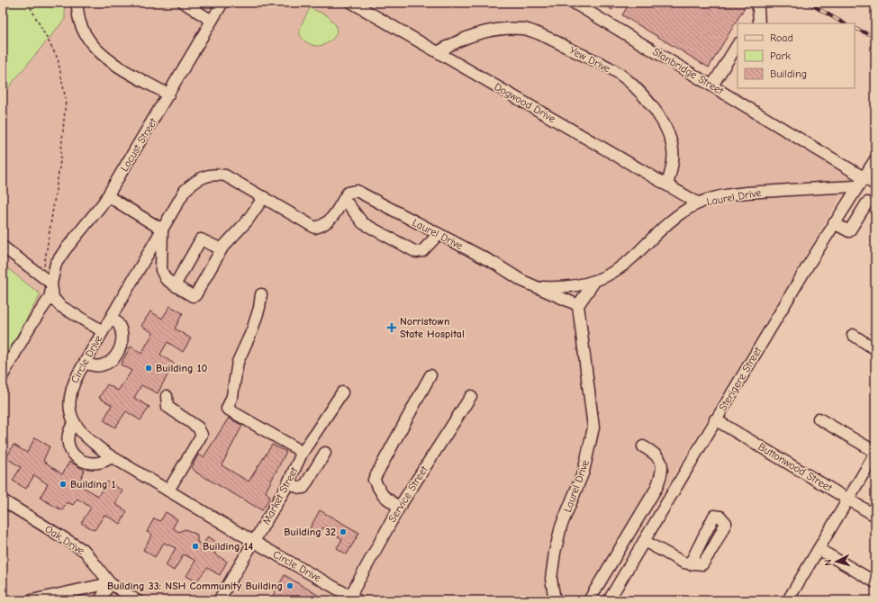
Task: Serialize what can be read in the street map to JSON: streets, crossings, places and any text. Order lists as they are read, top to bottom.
{
  "streets": {
    "street": [
      "Yew Drive",
      "Stanbridge Street",
      "Dogwood Drive",
      "Locust Street",
      "Laurel Drive",
      "Circle Drive",
      "Sterigere Street",
      "Buttonwood Street",
      "Service Street",
      "Market Street",
      "Oak Drive"
    ]
  },
  "crossings": [
    ["Yew Drive", "Dogwood Drive"],
    ["Stanbridge Street", "Laurel Drive"],
    ["Stanbridge Street", "Sterigere Street"],
    ["Dogwood Drive", "Laurel Drive"],
    ["Laurel Drive", "Circle Drive"],
    ["Laurel Drive", "Sterigere Street"],
    ["Circle Drive", "Service Street"],
    ["Circle Drive", "Market Street"],
    ["Sterigere Street", "Buttonwood Street"]
  ],
  "places": {
    "health": ["Norristown State Hospital"],
    "other": [
      "Building 10",
      "Building 1",
      "Building 32",
      "Building 14",
      "Building 33: NSH Community Building"
    ]
  },
  "legend": ["Road", "Park", "Building"],
  "north": "left"
}
